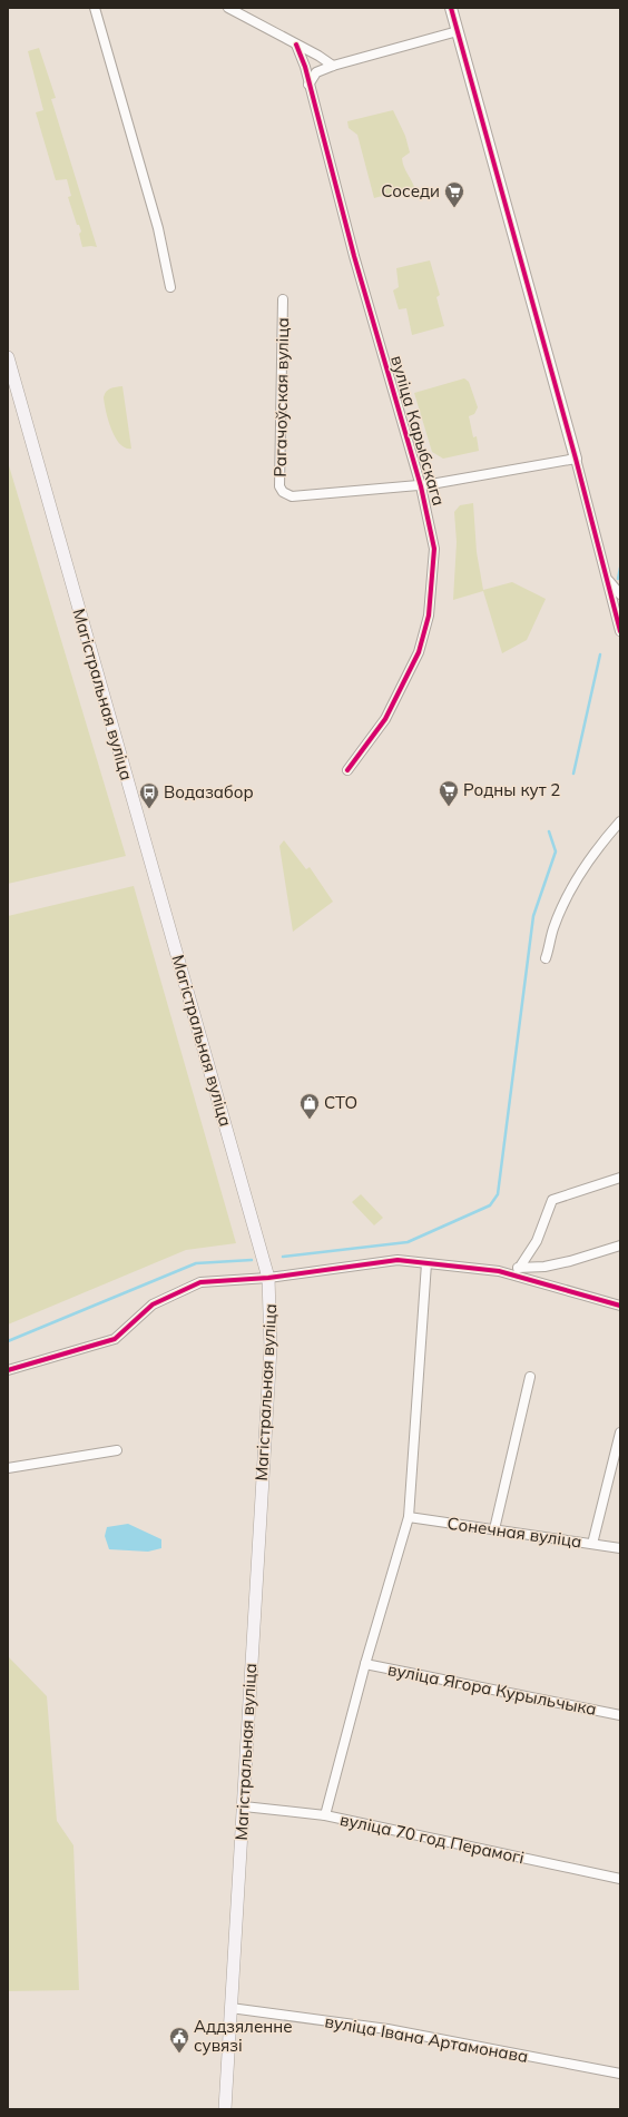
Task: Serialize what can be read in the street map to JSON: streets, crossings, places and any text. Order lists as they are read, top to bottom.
{
  "streets": {
    "main road": ["Магістральная вуліца"],
    "street": [
      "Рагачоўская вуліца",
      "вуліца Карыбскага",
      "Сонечная вуліца",
      "вуліца Ягора Курыльчыка",
      "вуліца 70 год Перамогі",
      "вуліца Івана Артамонава"
    ]
  },
  "crossings": [
    ["Рагачоўская вуліца", "вуліца Карыбскага"],
    ["Магістральная вуліца", "вуліца 70 год Перамогі"],
    ["Магістральная вуліца", "вуліца Івана Артамонава"]
  ],
  "places": {
    "supermarket": ["Соседи", "Родны кут 2"],
    "bus stop": ["Водазабор"],
    "shop": ["СТО"],
    "public building": ["Аддзяленне сувязі"]
  }
}
